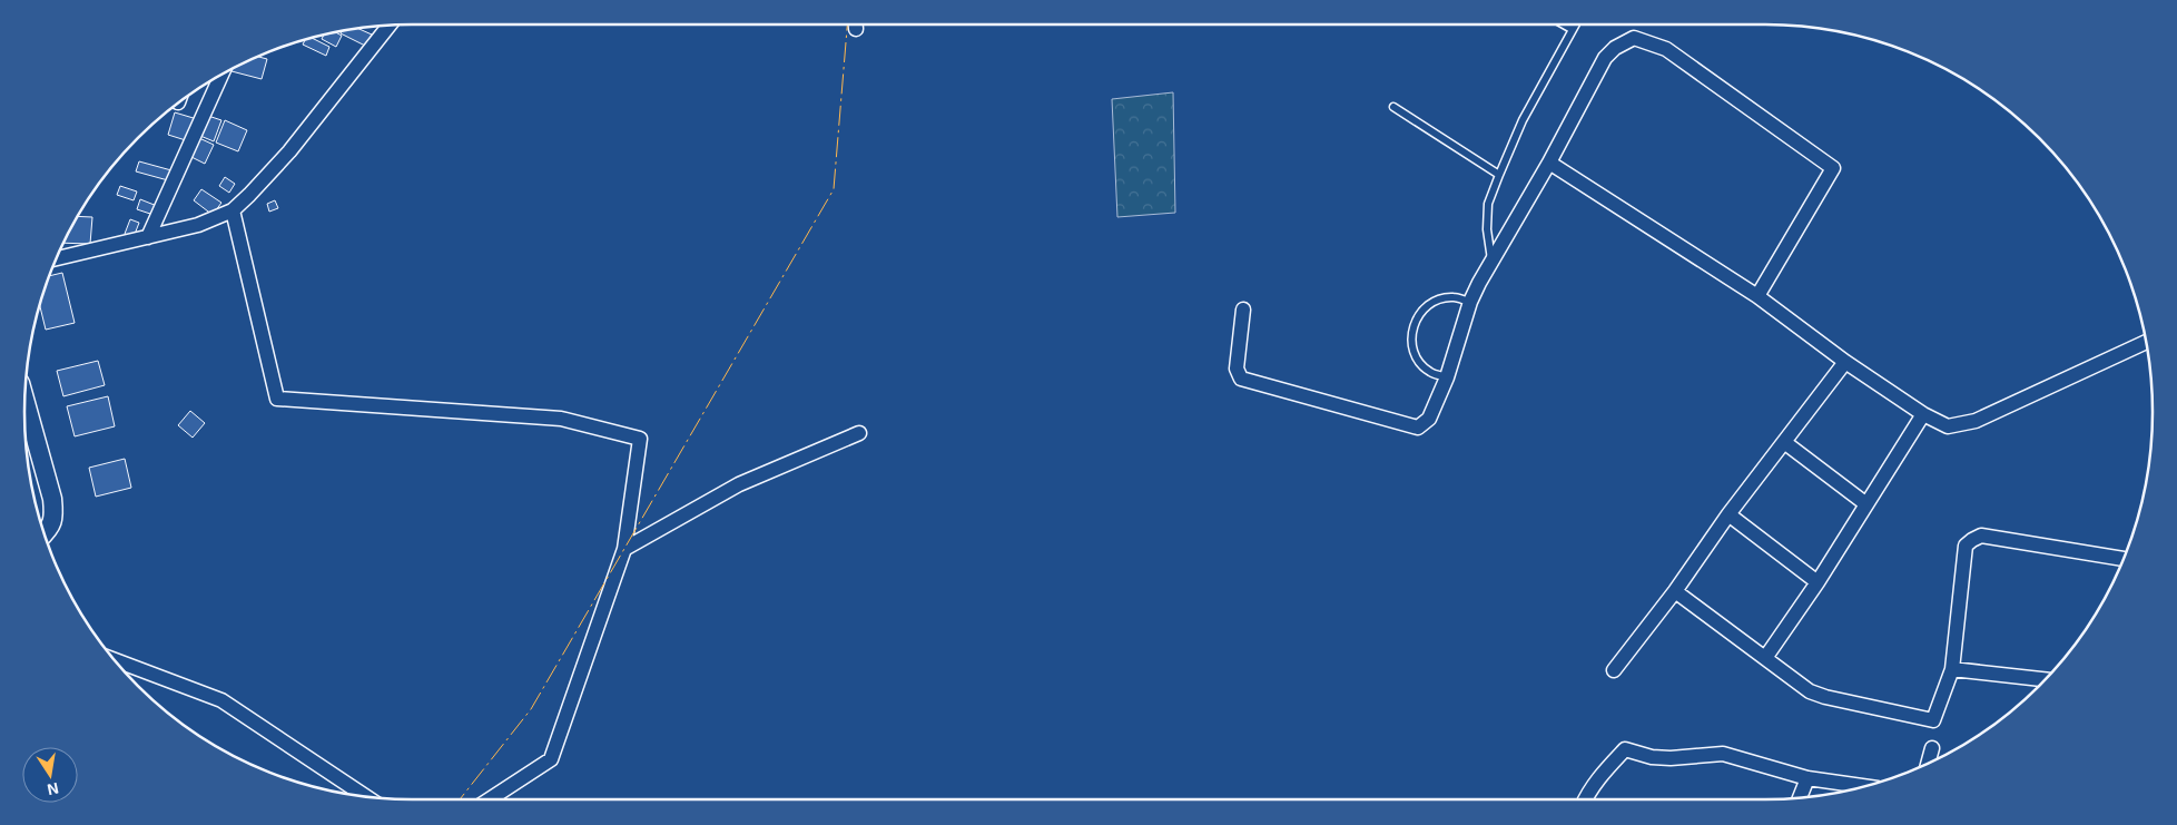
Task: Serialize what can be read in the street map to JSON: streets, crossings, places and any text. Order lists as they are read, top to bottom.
{
  "north": "bottom"
}
